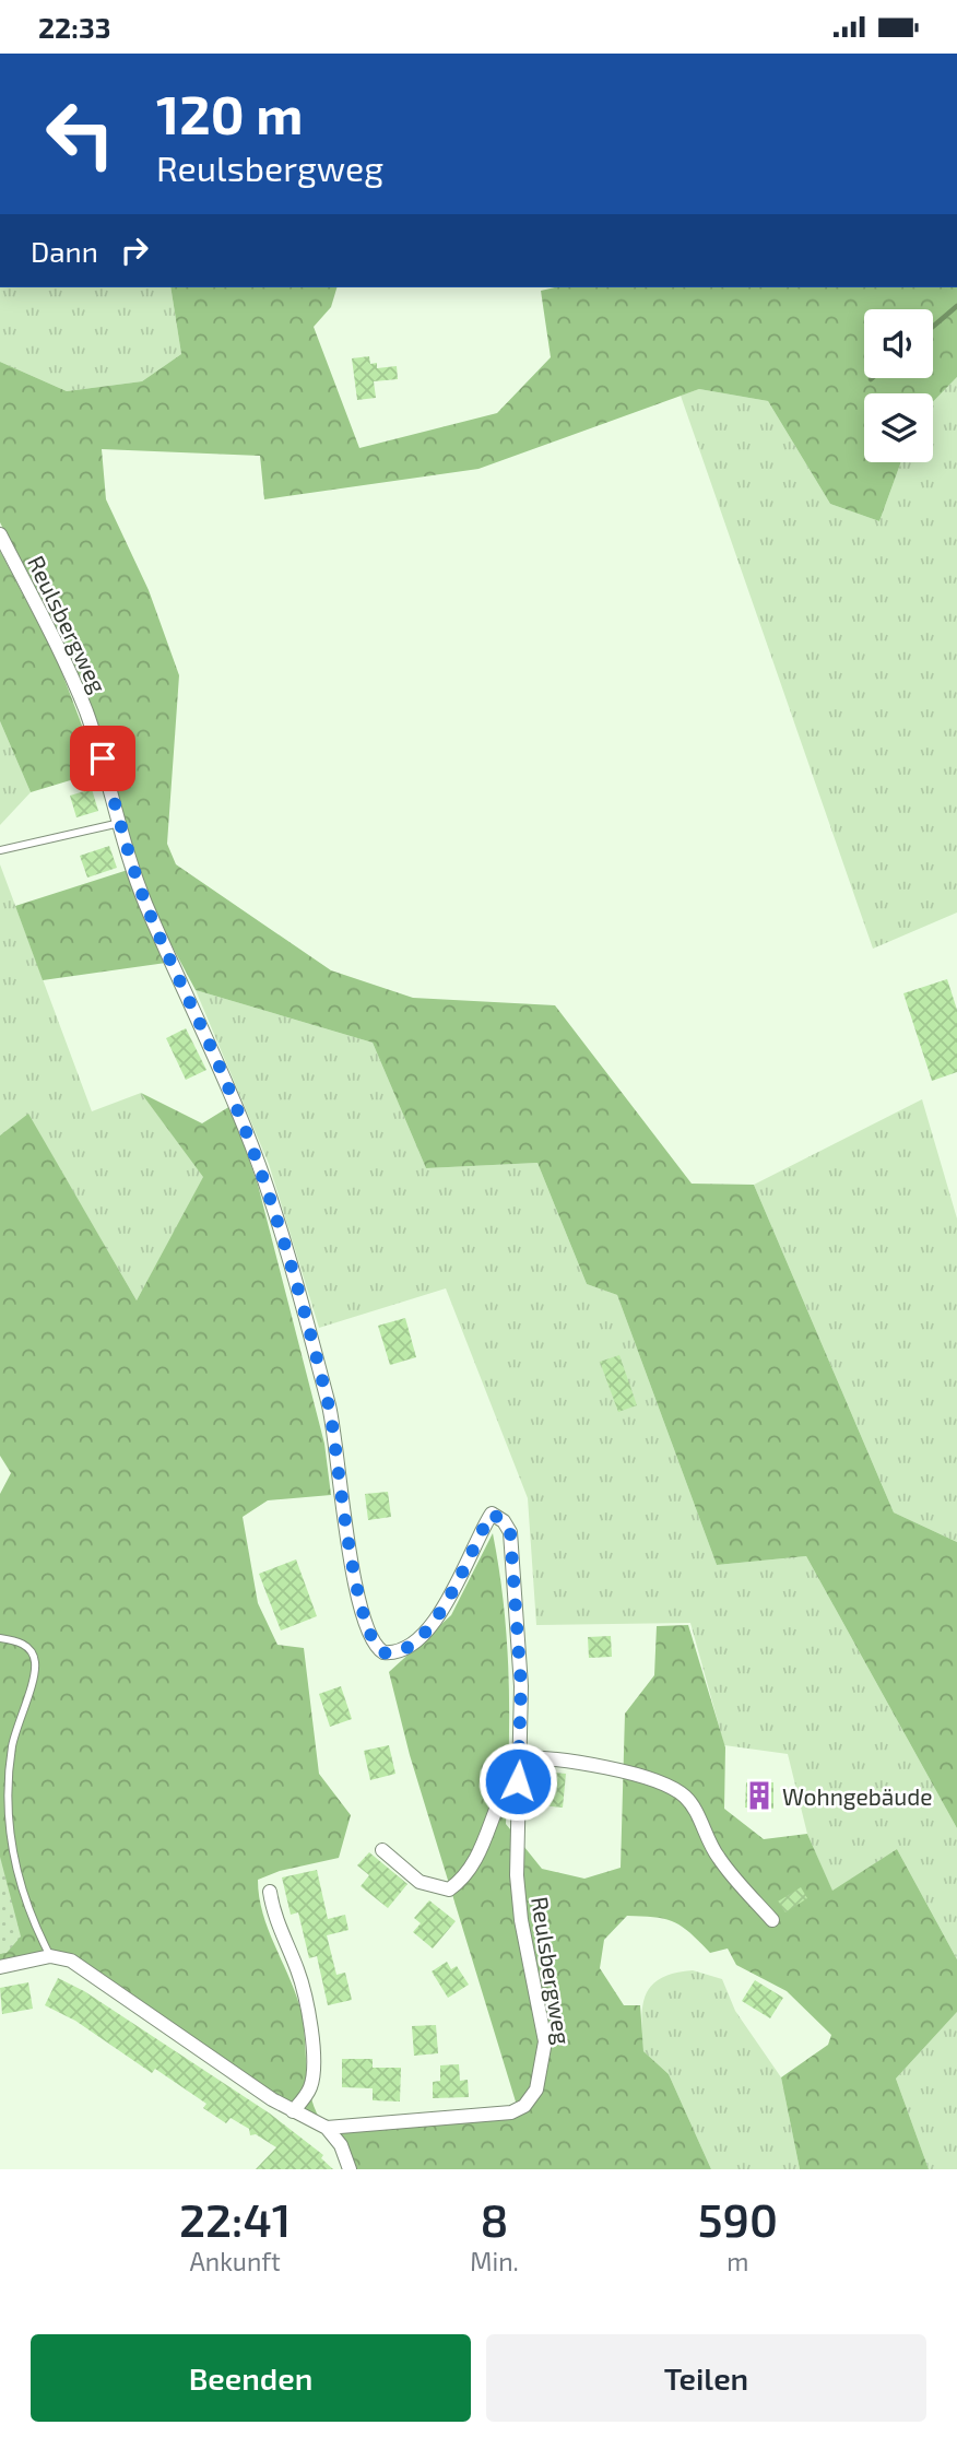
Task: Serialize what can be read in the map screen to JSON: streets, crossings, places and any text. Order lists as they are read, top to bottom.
{
  "streets": {
    "street": ["Reulsbergweg"]
  },
  "places": {
    "building": ["Wohngebäude"]
  },
  "page": {
    "status": "22:33",
    "turn": ["120 m", "Reulsbergweg"],
    "then": "Dann",
    "eta": [
      "22:41",
      "Ankunft",
      "8",
      "Min.",
      "590",
      "m"
    ],
    "buttons": ["Beenden", "Teilen"]
  }
}
